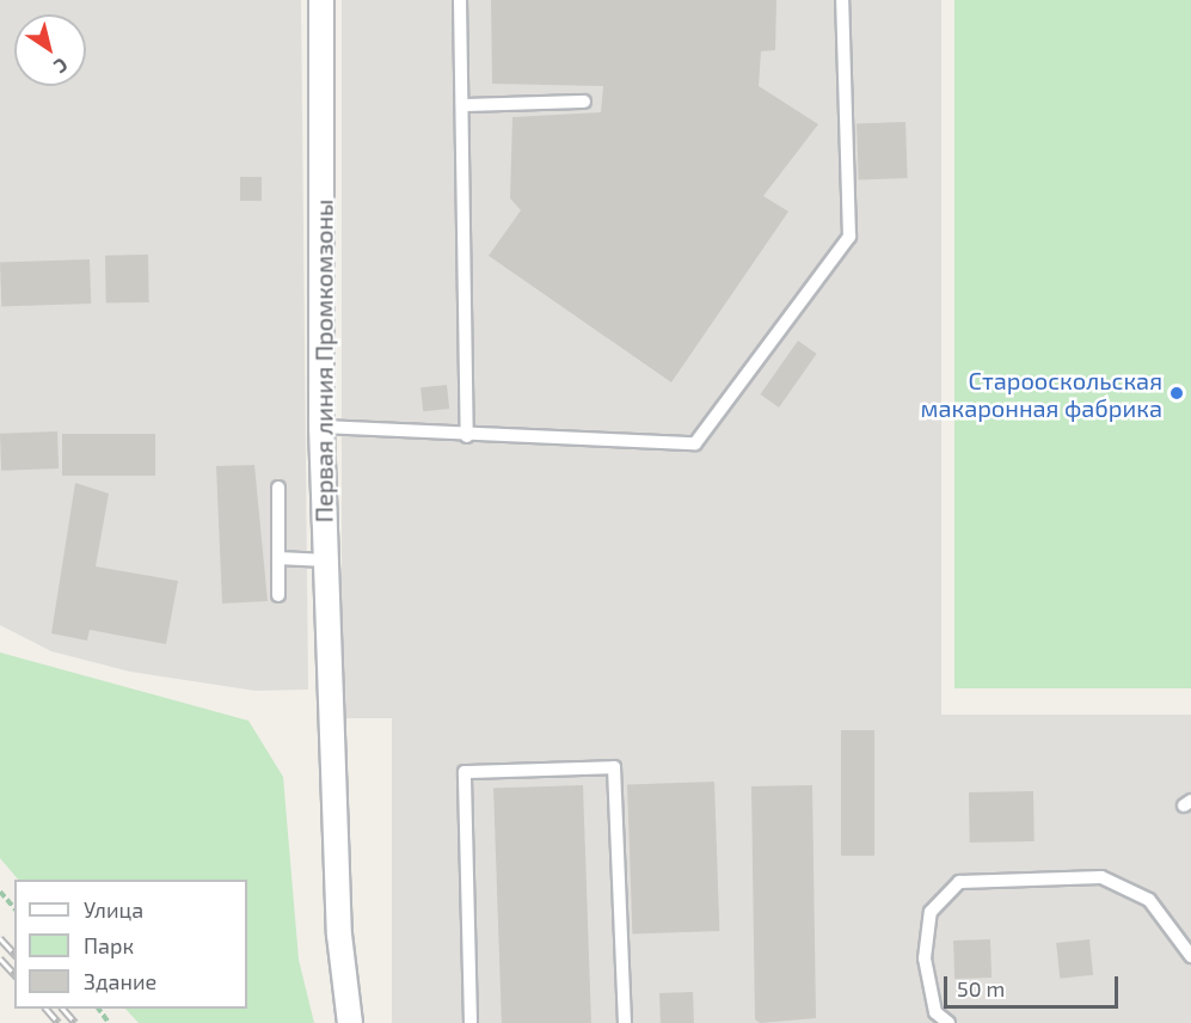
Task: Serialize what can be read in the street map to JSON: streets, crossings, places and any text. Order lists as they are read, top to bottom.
{
  "streets": {
    "street": ["Первая линия Промкомзоны"]
  },
  "places": ["Старооскольская макаронная фабрика"],
  "legend": ["Улица", "Парк", "Здание"],
  "scale_bar": "50 m",
  "north": "bottom right"
}
